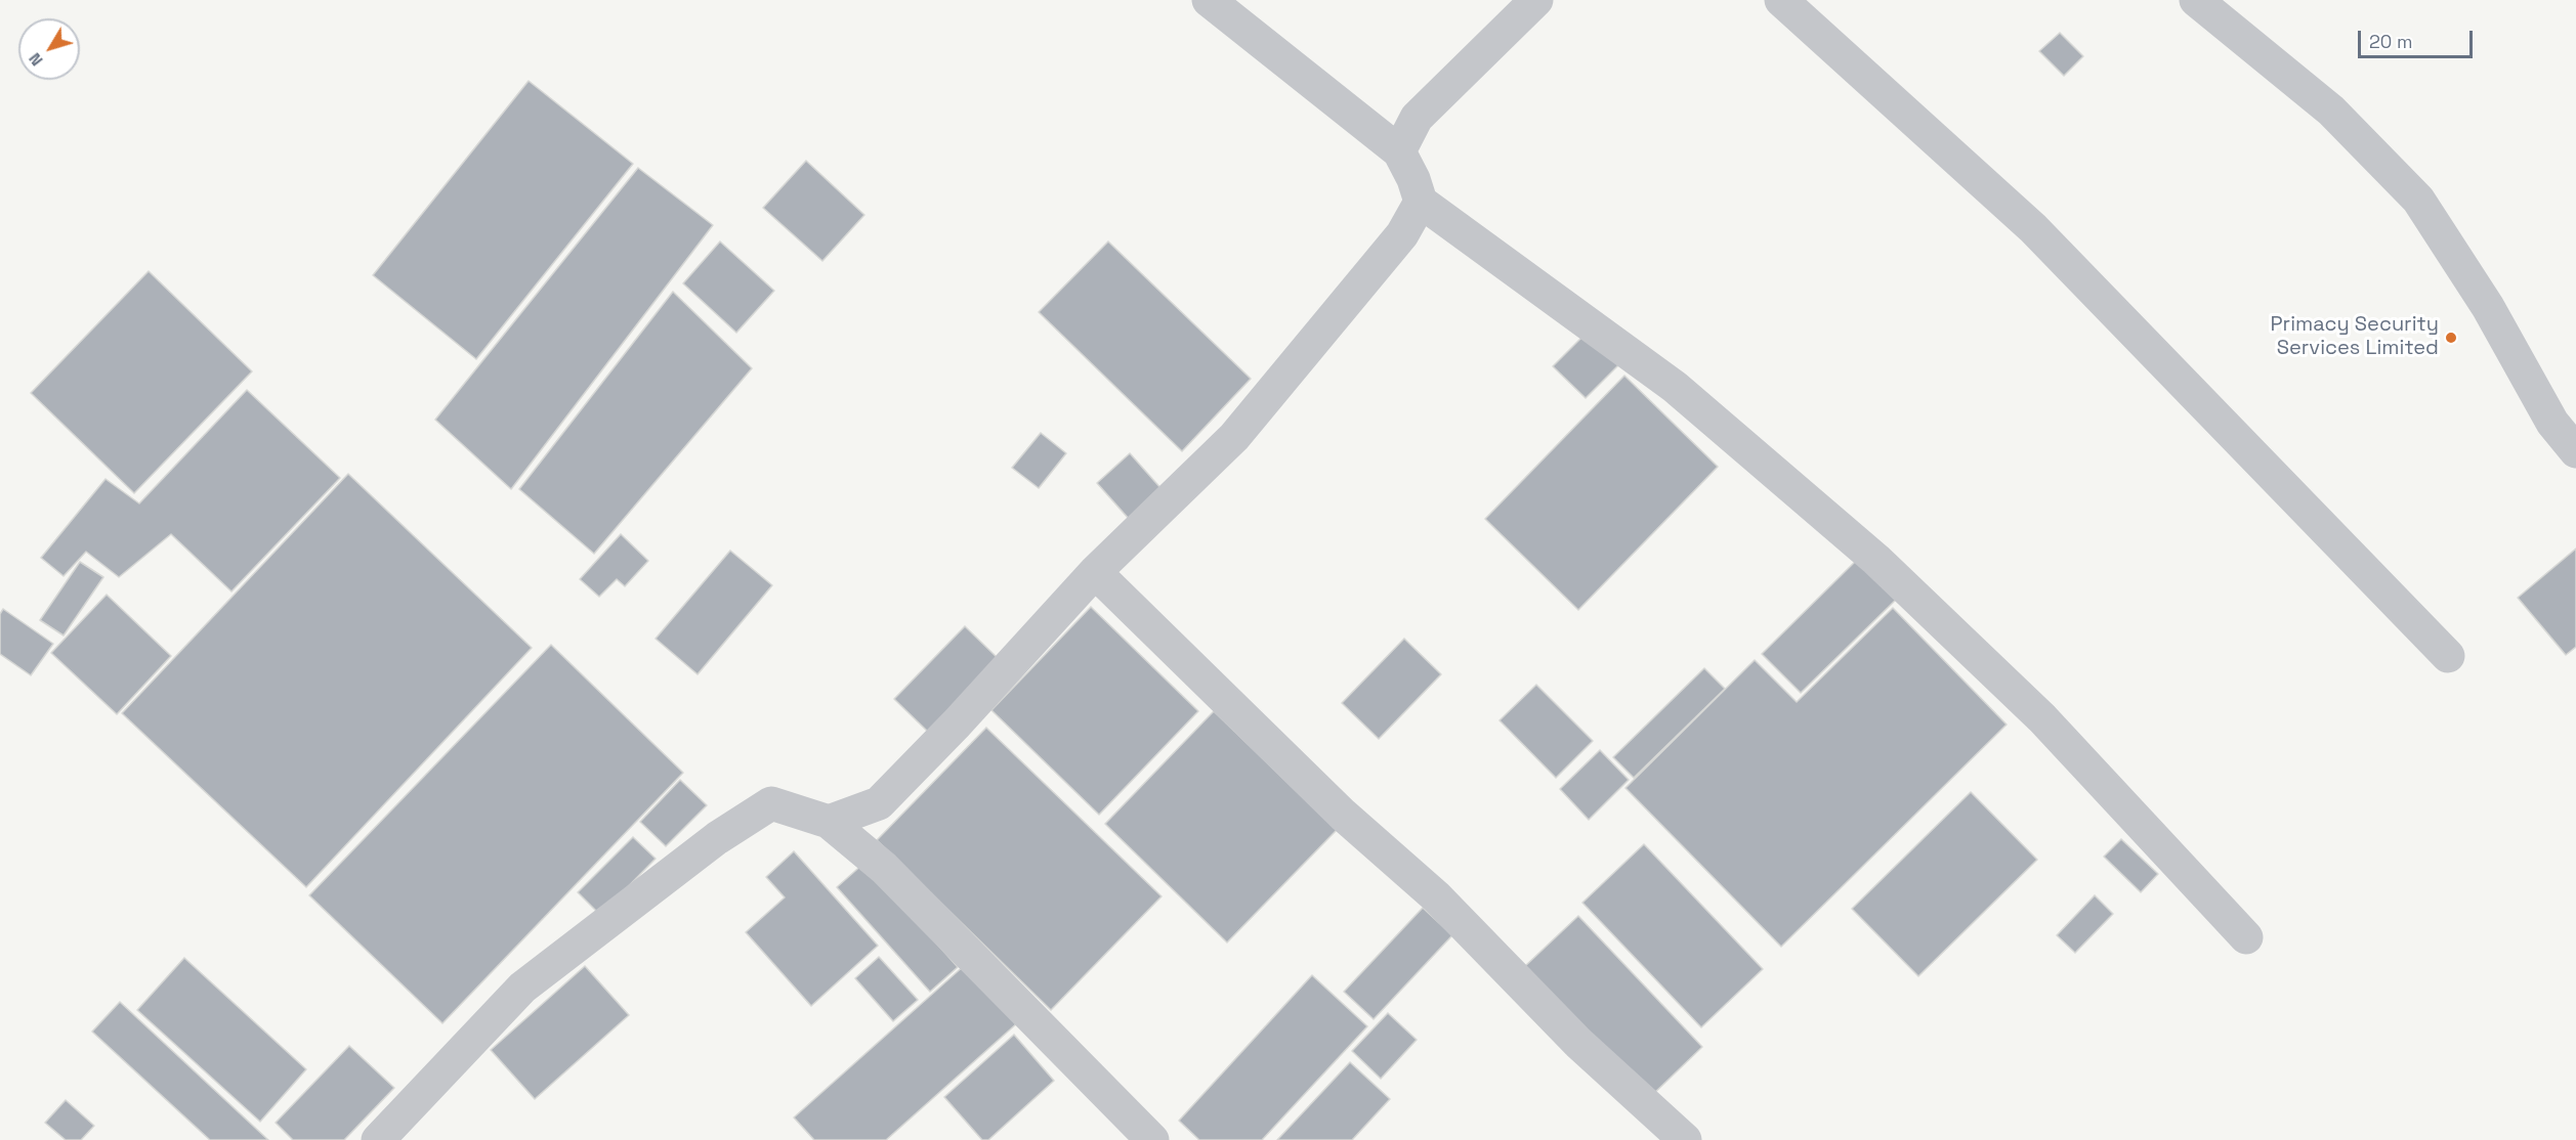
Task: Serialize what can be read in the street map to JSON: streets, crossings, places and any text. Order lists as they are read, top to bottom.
{
  "places": ["Primacy Security Services Limited"],
  "scale_bar": "20 m",
  "north": "bottom left"
}
